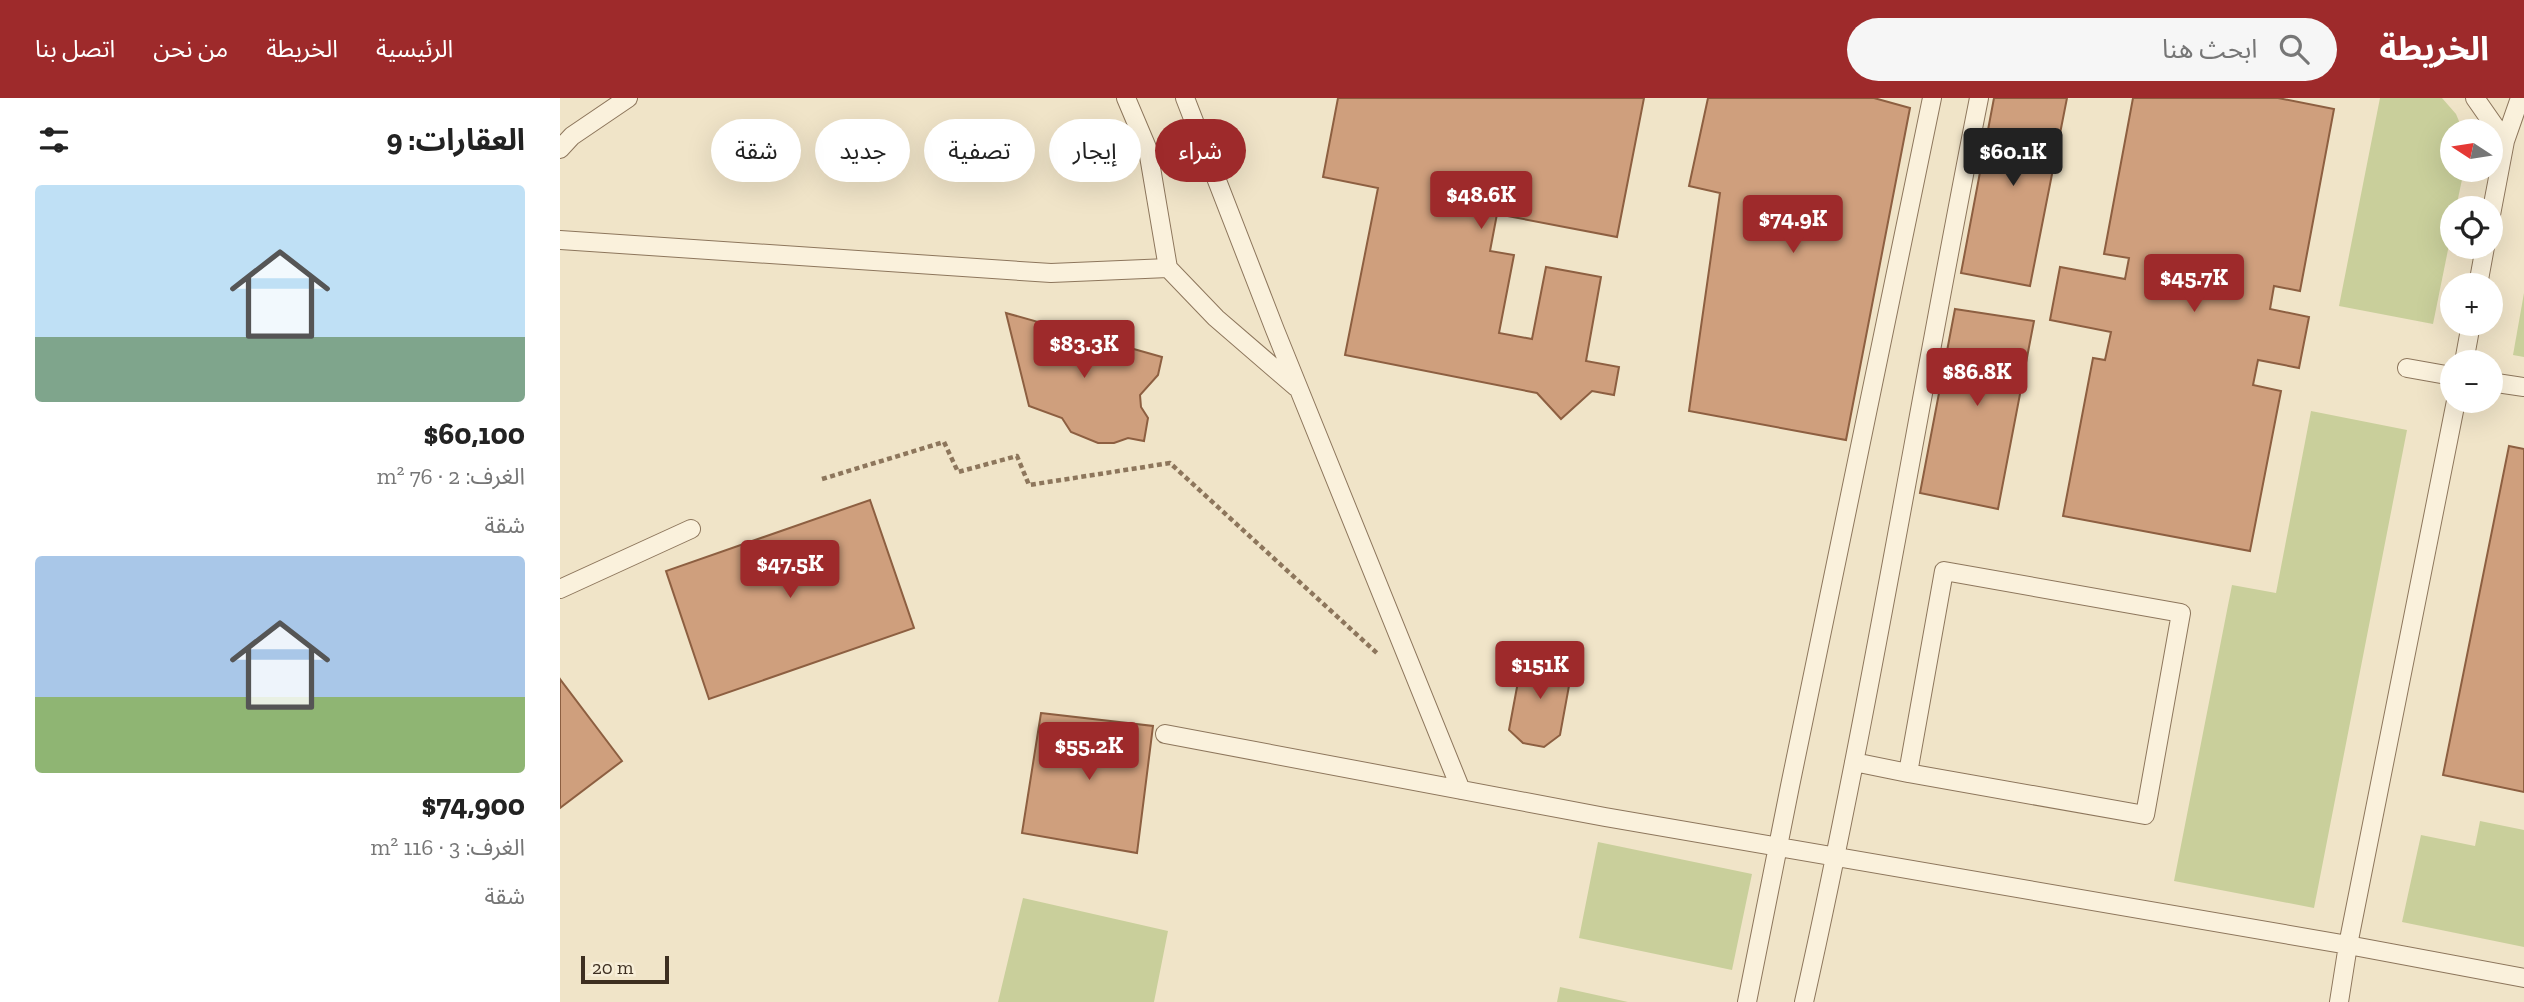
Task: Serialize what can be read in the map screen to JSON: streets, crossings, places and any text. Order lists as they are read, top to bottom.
{
  "scale_bar": "20 m",
  "north": "left",
  "page": {
    "header": "الخريطة",
    "search": "ابحث هنا",
    "nav": [
      "الرئيسية",
      "الخريطة",
      "من نحن",
      "اتصل بنا"
    ],
    "heading": "العقارات: 9",
    "map_buttons": ["+", "−"],
    "chip": [
      "شراء",
      "إيجار",
      "تصفية",
      "جديد",
      "شقة"
    ],
    "price": [
      "$60.1K",
      "$48.6K",
      "$74.9K",
      "$45.7K",
      "$83.3K",
      "$86.8K",
      "$47.5K",
      "$151K",
      "$55.2K"
    ],
    "list": [
      {
        "name": "$60,100",
        "note": "الغرف: 2 · 76 m² · شقة"
      },
      {
        "name": "$74,900",
        "note": "الغرف: 3 · 116 m² · شقة"
      }
    ],
    "scale": "20 m"
  }
}
